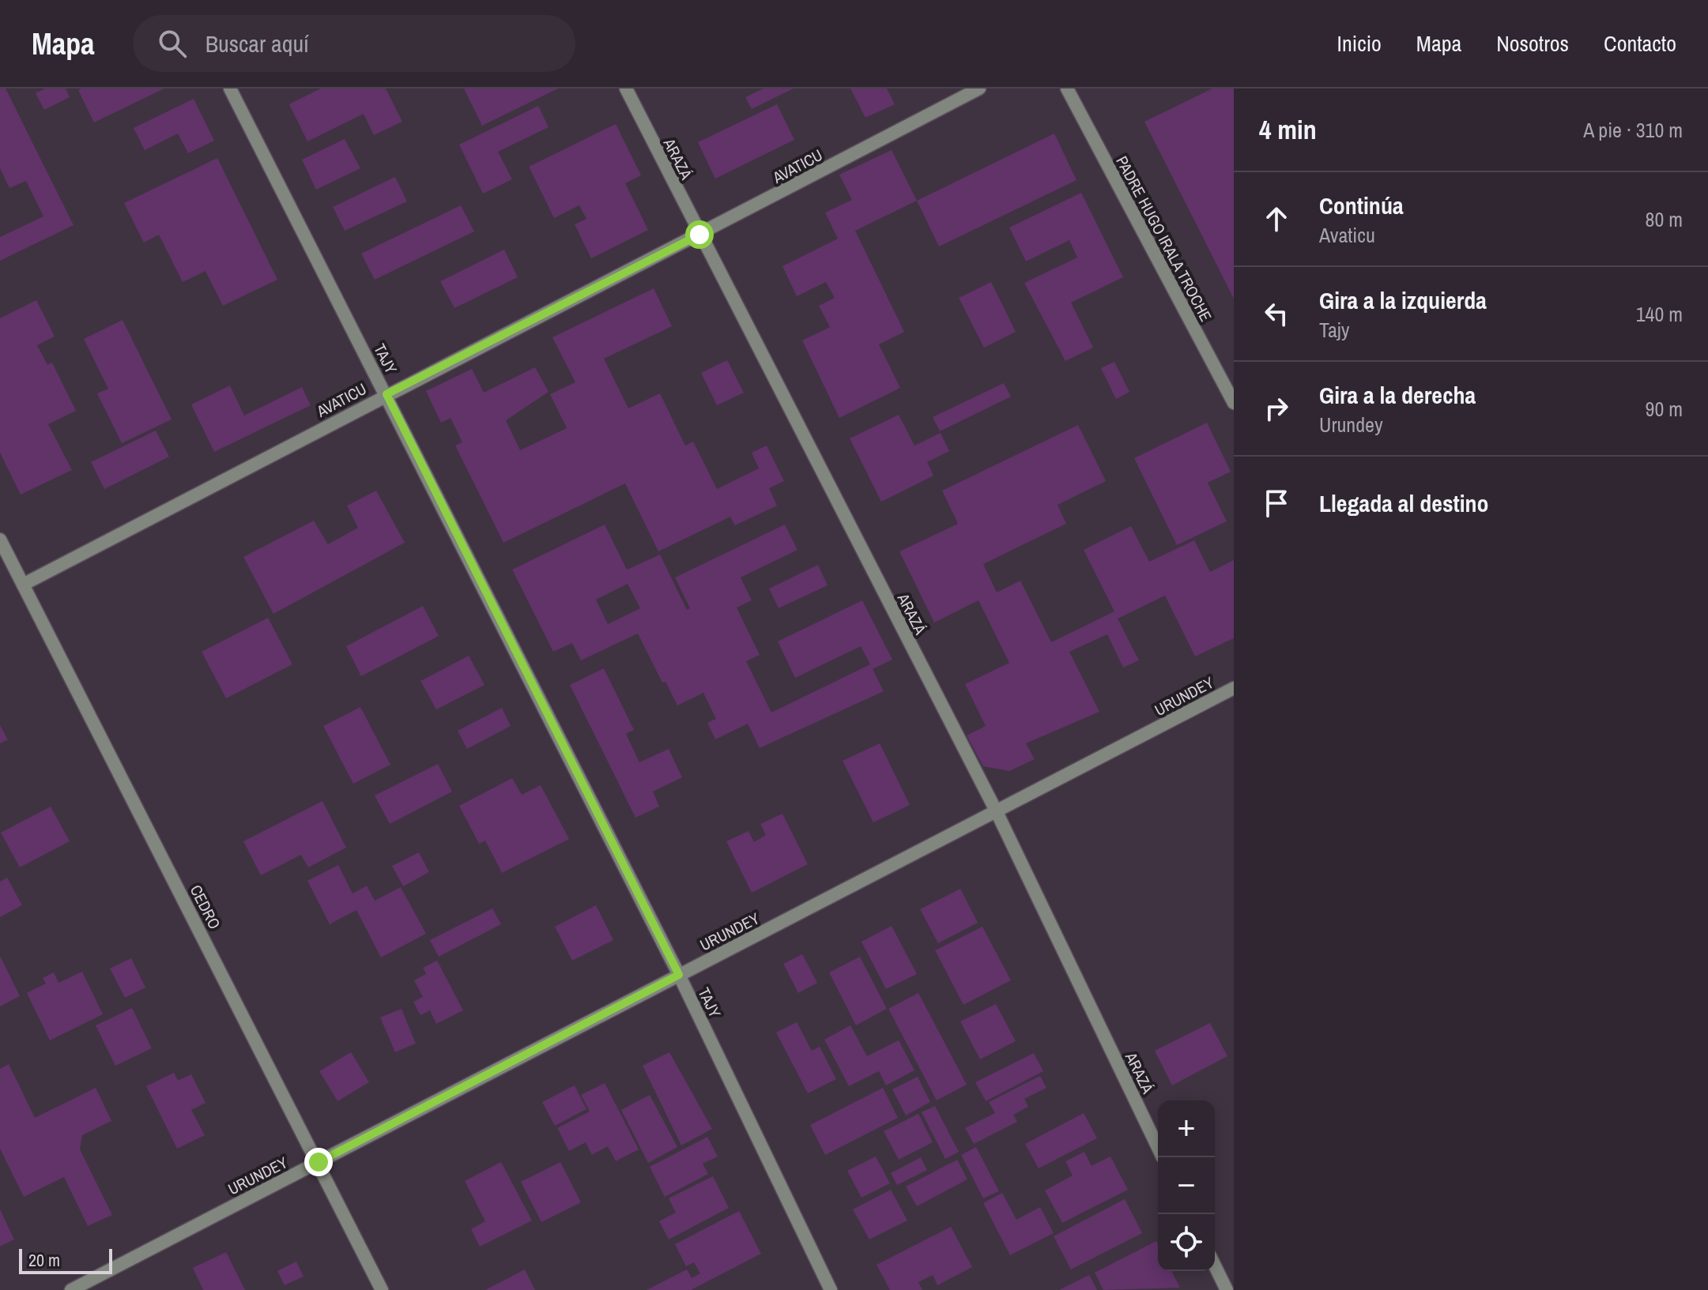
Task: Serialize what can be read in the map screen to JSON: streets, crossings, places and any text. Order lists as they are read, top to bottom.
{
  "streets": {
    "street": [
      "ARAZÁ",
      "AVATICU",
      "PADRE HUGO IRALA TROCHE",
      "TAJY",
      "URUNDEY",
      "CEDRO"
    ]
  },
  "crossings": [
    ["ARAZÁ", "AVATICU"],
    ["ARAZÁ", "URUNDEY"],
    ["AVATICU", "TAJY"],
    ["AVATICU", "CEDRO"],
    ["TAJY", "URUNDEY"],
    ["URUNDEY", "CEDRO"]
  ],
  "scale_bar": "20 m",
  "page": {
    "header": "Mapa",
    "search": "Buscar aquí",
    "nav": [
      "Inicio",
      "Mapa",
      "Nosotros",
      "Contacto"
    ],
    "heading": ["4 min", "A pie · 310 m"],
    "list": [
      ["Continúa", "Avaticu", "80 m"],
      ["Gira a la izquierda", "Tajy", "140 m"],
      ["Gira a la derecha", "Urundey", "90 m"],
      "Llegada al destino"
    ],
    "map_buttons": ["+", "−"],
    "scale": "20 m"
  }
}
